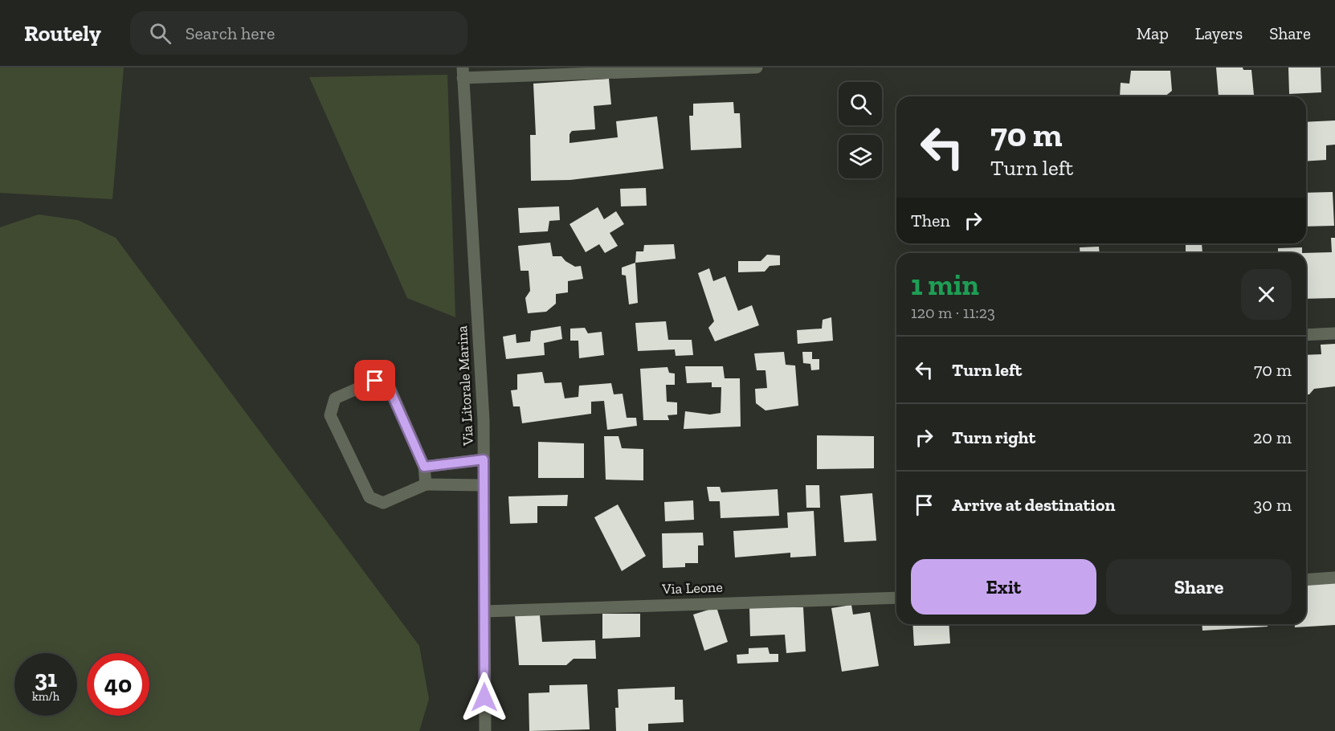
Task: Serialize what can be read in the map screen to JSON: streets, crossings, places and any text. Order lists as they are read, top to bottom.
{
  "streets": {
    "street": ["Via Litorale Marina", "Via Leone"]
  },
  "crossings": [
    ["Via Litorale Marina", "Via Leone"]
  ],
  "page": {
    "header": "Routely",
    "search": "Search here",
    "nav": ["Map", "Layers", "Share"],
    "turn": ["70 m", "Turn left"],
    "then": "Then",
    "heading": ["1 min", "120 m · 11:23"],
    "list": [
      {
        "name": "Turn left",
        "value": "70 m"
      },
      {
        "name": "Turn right",
        "value": "20 m"
      },
      {
        "name": "Arrive at destination",
        "value": "30 m"
      }
    ],
    "buttons": ["Exit", "Share"],
    "speed": "31 km/h",
    "limit": "40"
  }
}
